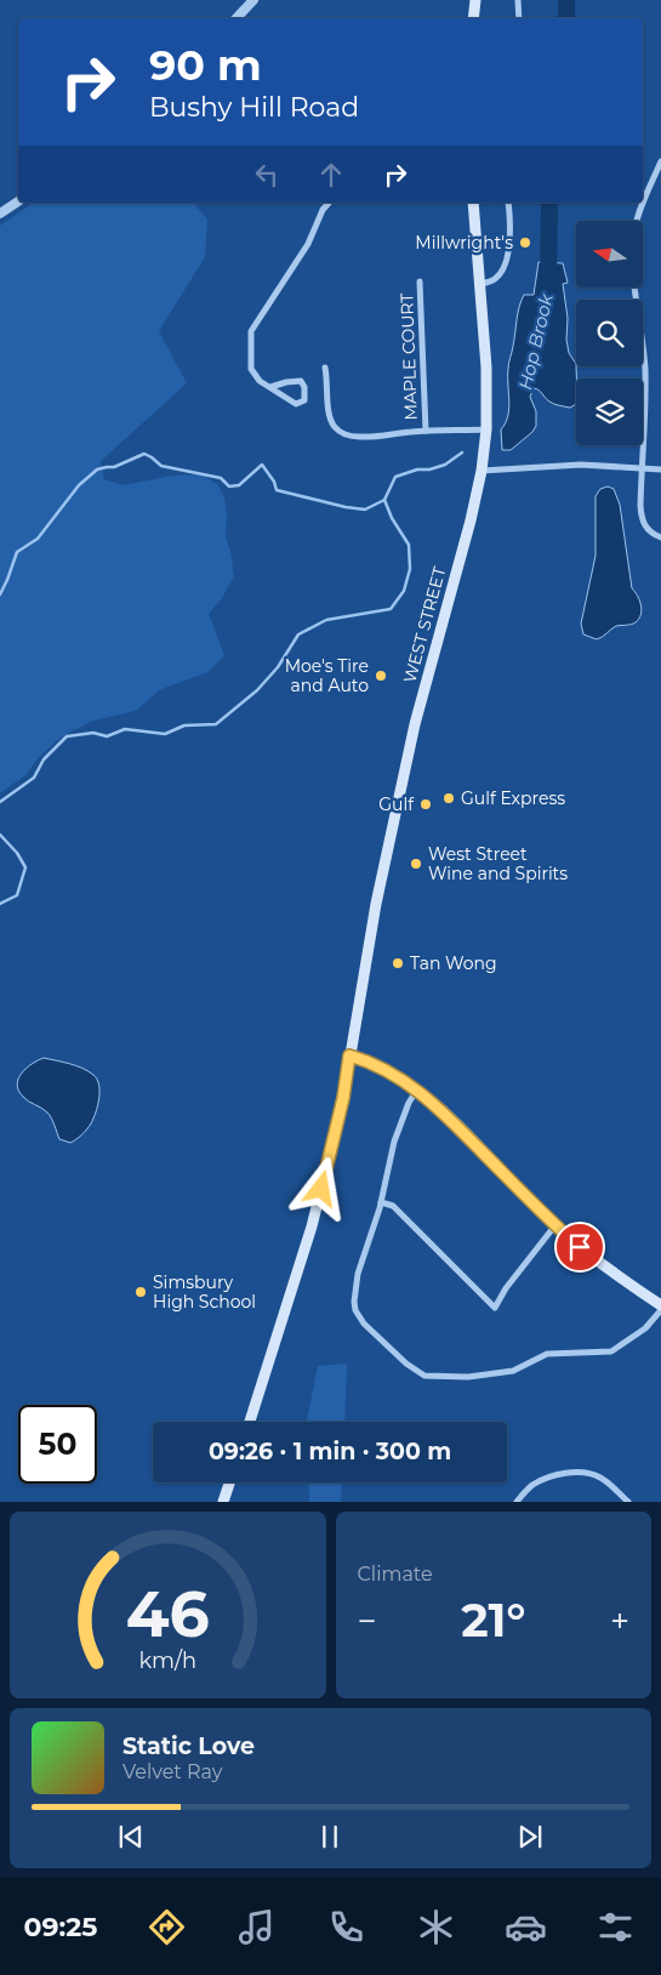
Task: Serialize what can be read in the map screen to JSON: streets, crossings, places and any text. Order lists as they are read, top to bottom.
{
  "streets": {
    "main road": ["WEST STREET"],
    "street": ["MAPLE COURT"]
  },
  "crossings": [
    ["MAPLE COURT", "WEST STREET"]
  ],
  "water": ["Hop Brook"],
  "places": [
    "Millwright's",
    "Moe's Tire and Auto",
    "Gulf Express",
    "Gulf",
    "West Street Wine and Spirits",
    "Tan Wong",
    "Simsbury High School"
  ],
  "north": "left",
  "page": {
    "turn": ["90 m", "Bushy Hill Road"],
    "limit": "50",
    "trip": "09:26 · 1 min · 300 m",
    "tile": "Climate",
    "heat": ["−", "21°", "+"],
    "song": ["Static Love", "Velvet Ray"],
    "tabs": "09:25",
    "gauge": ["46", "km/h"]
  }
}
